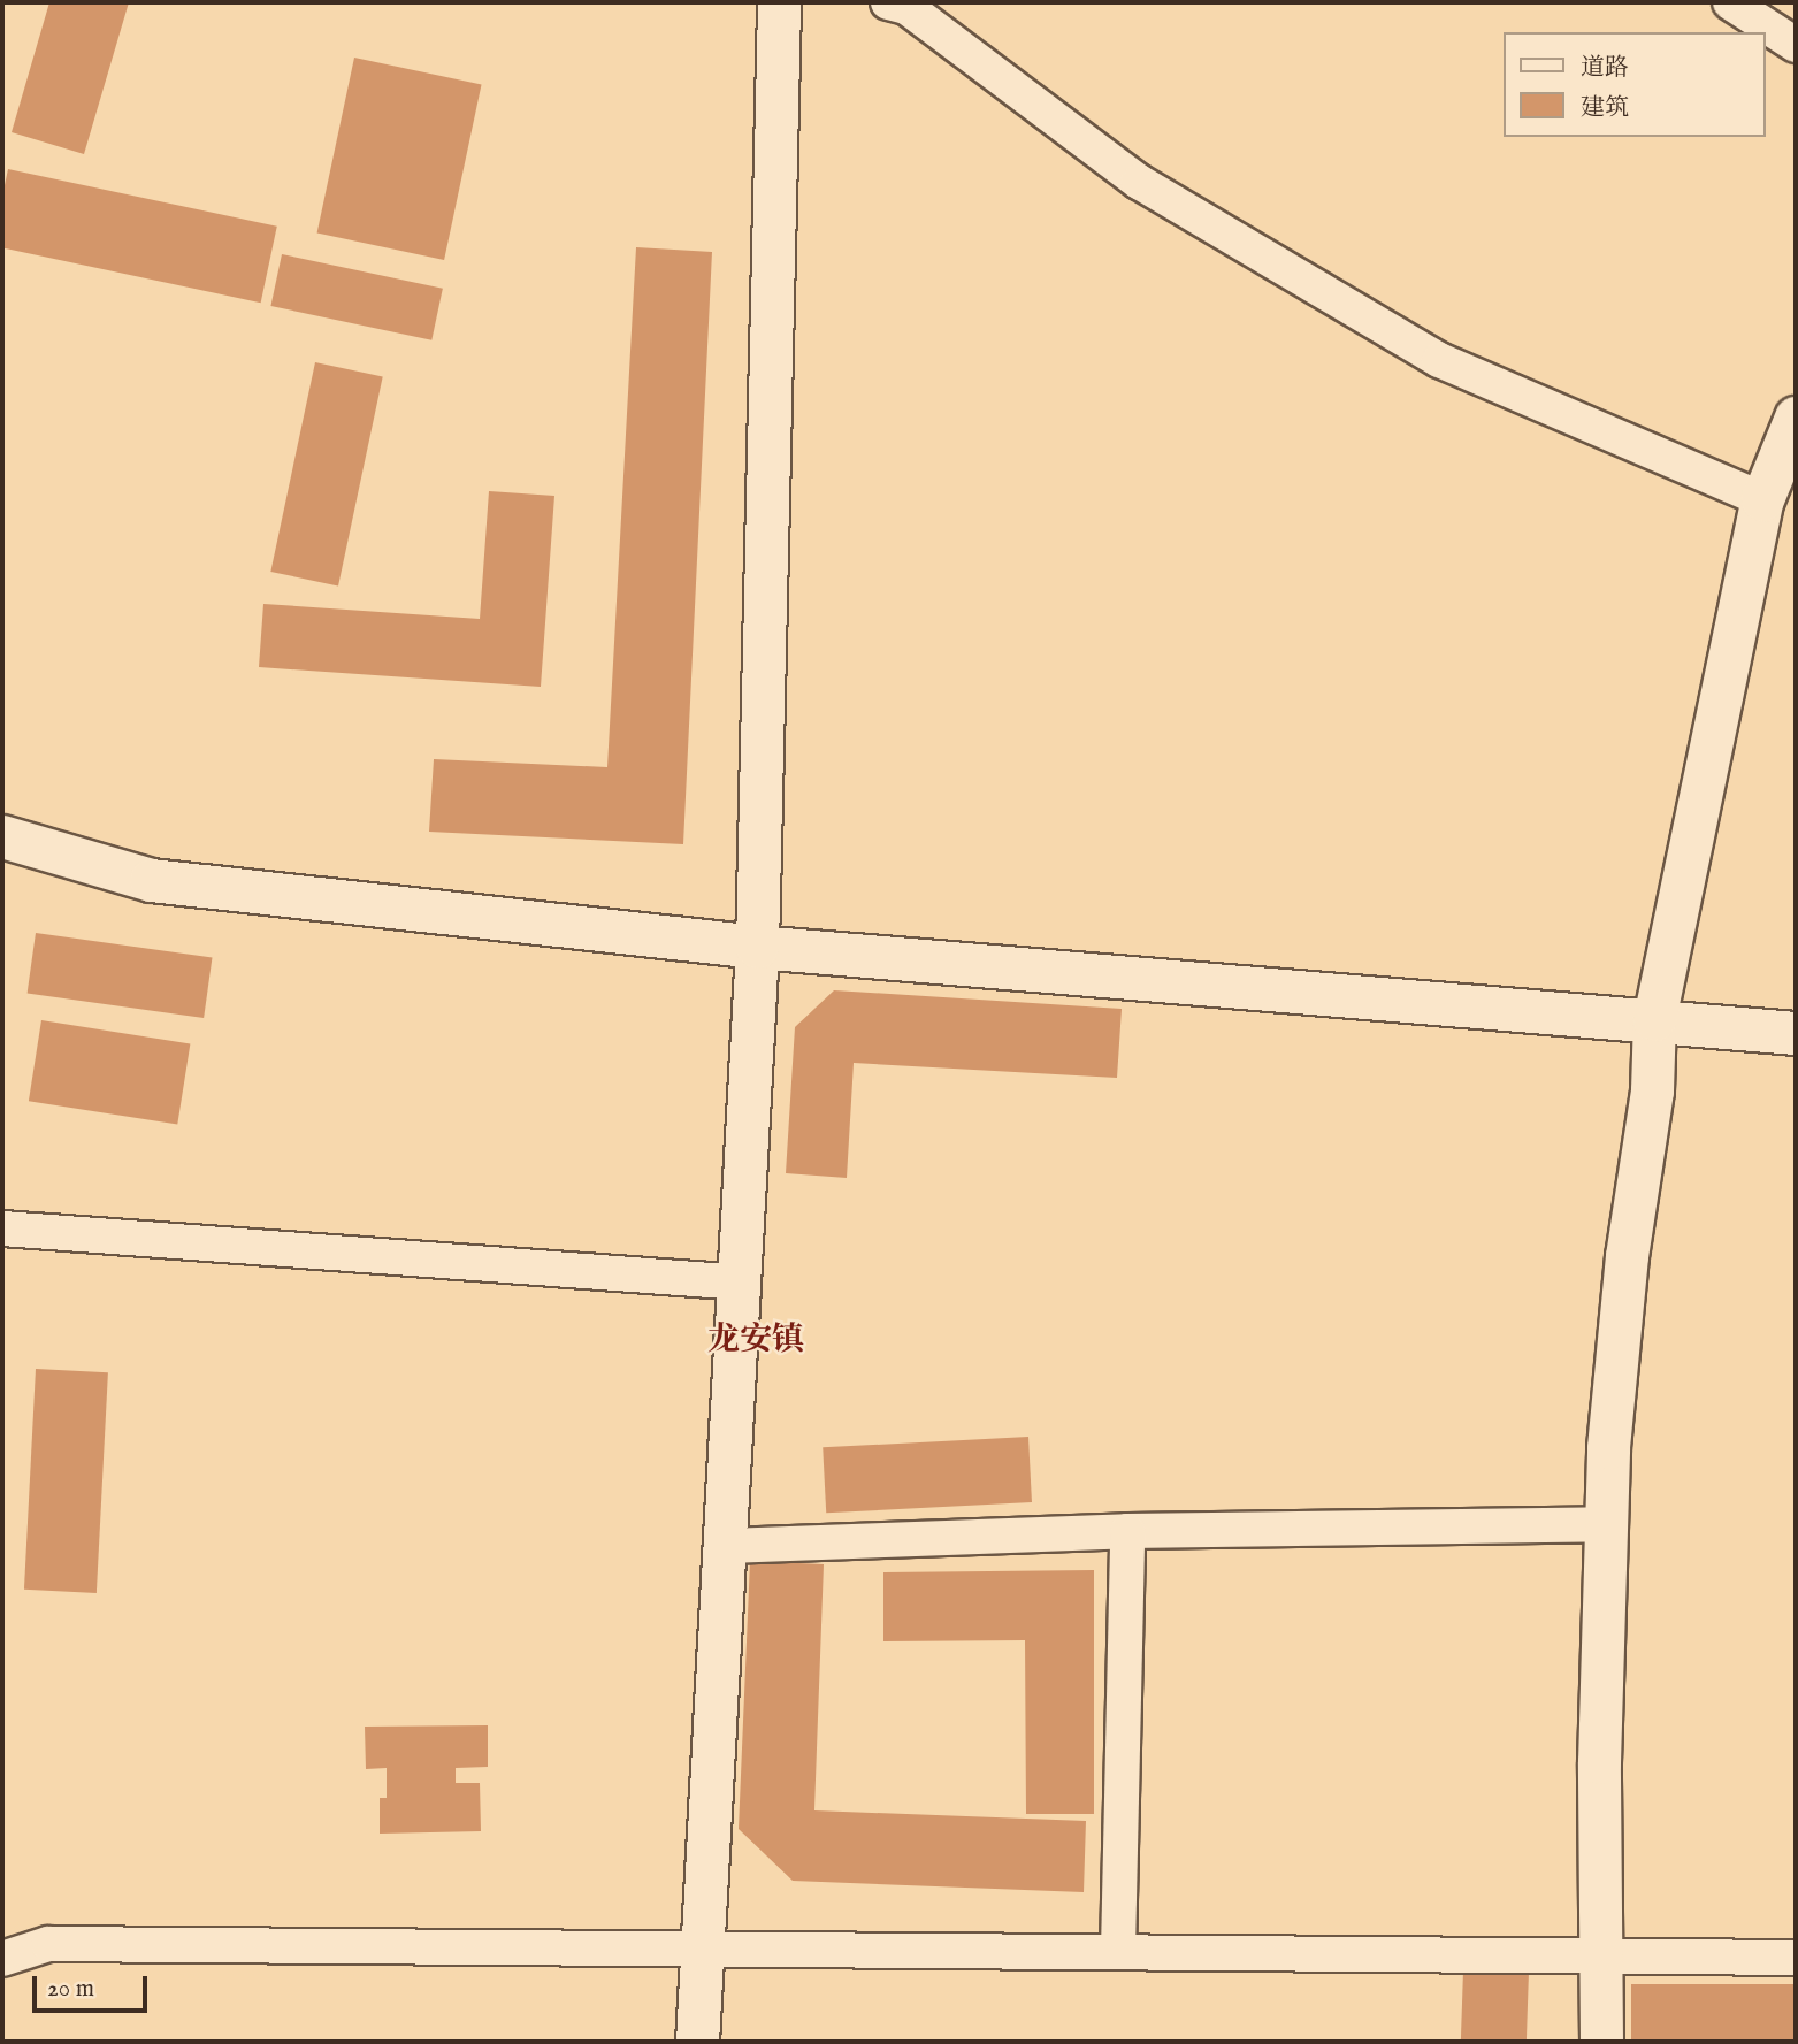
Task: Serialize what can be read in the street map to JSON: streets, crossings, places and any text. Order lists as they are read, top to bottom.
{
  "districts": ["龙安镇"],
  "legend": ["道路", "建筑"],
  "scale_bar": "20 m"
}
